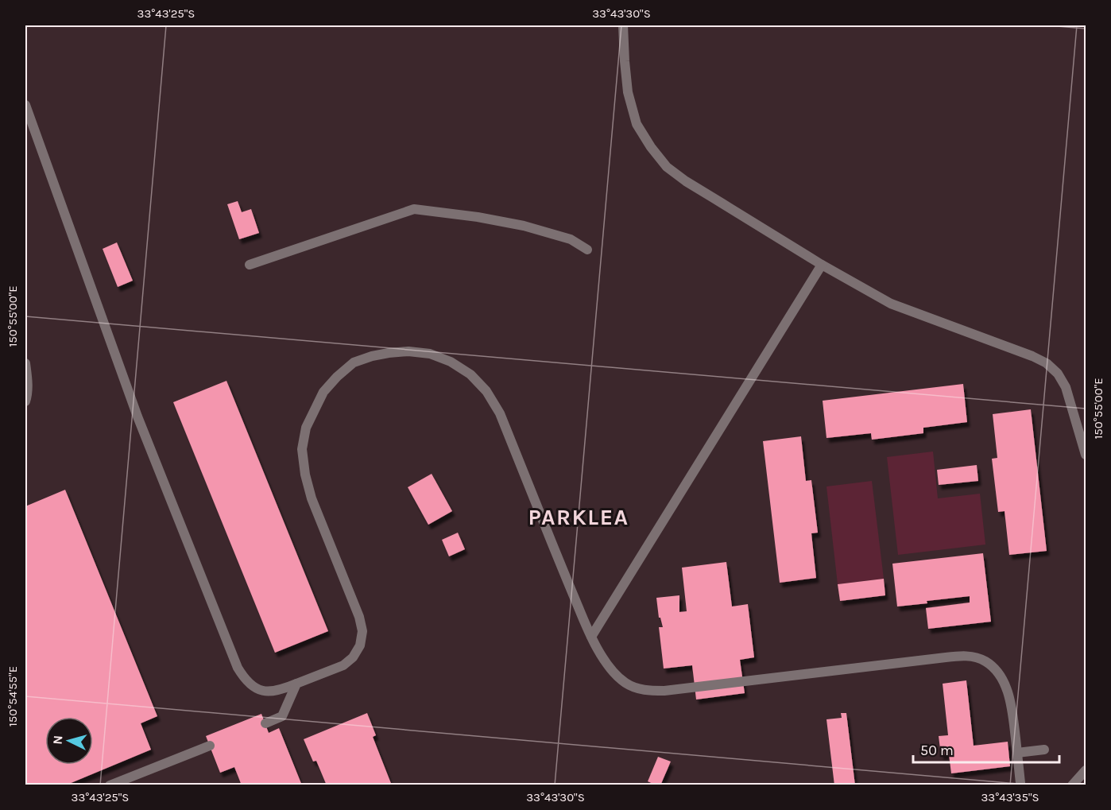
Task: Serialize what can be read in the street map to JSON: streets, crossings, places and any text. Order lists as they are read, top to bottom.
{
  "districts": ["PARKLEA"],
  "scale_bar": "50 m",
  "north": "left",
  "coordinates": [
    "33°43'25\"S",
    "33°43'30\"S",
    "150°55'00\"E",
    "150°54'55\"E",
    "33°43'35\"S"
  ]
}
